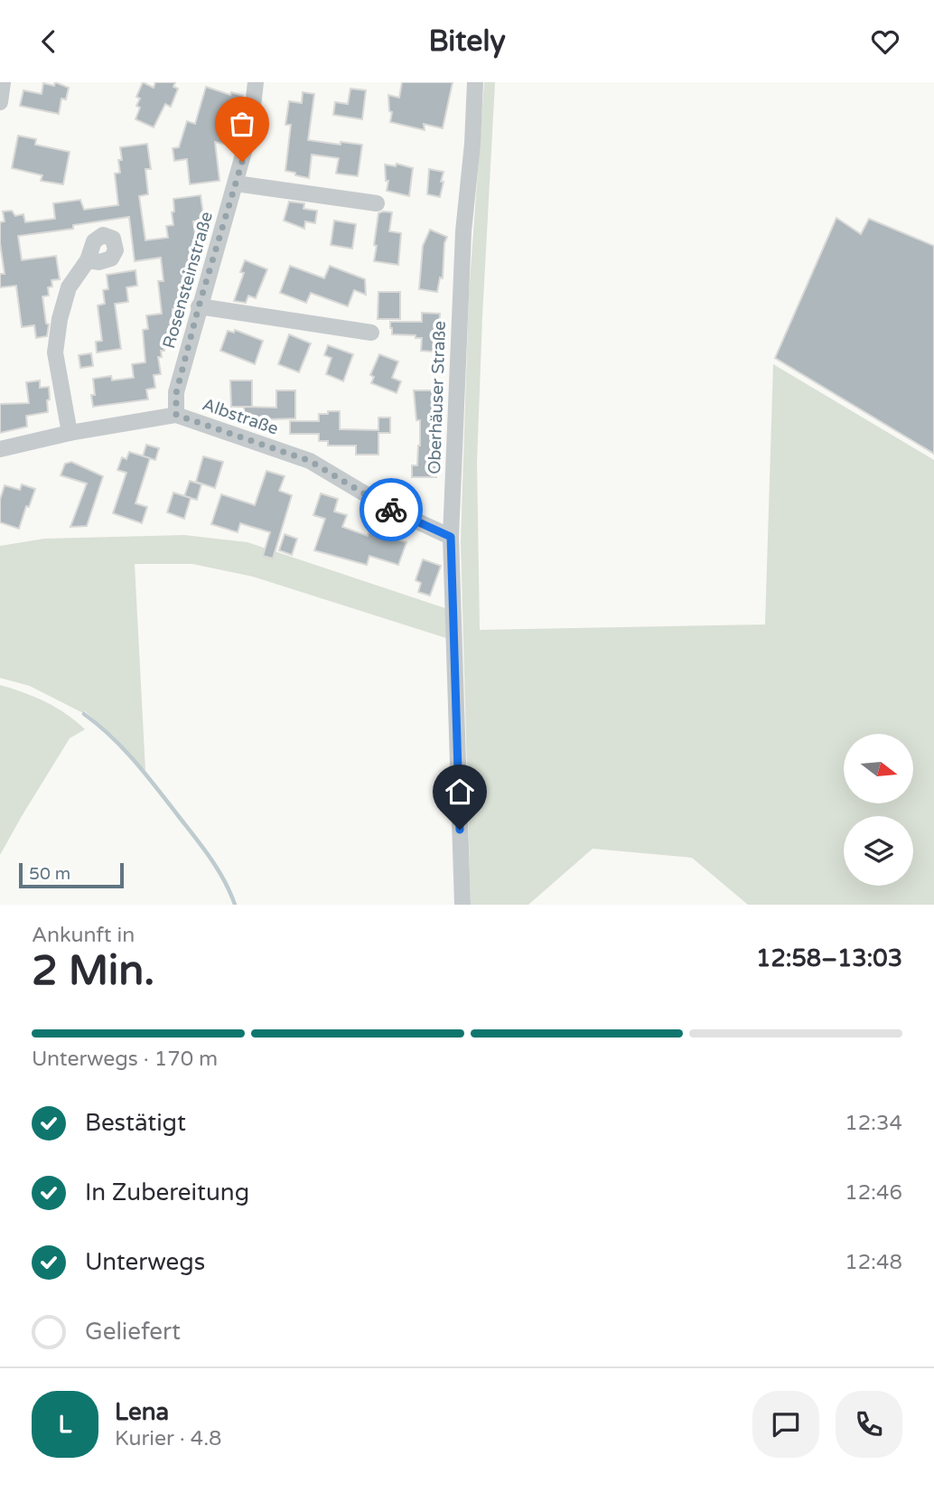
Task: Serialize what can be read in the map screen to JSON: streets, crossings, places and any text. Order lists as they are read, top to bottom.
{
  "streets": {
    "street": ["Rosensteinstraße", "Oberhäuser Straße", "Albstraße"]
  },
  "crossings": [
    ["Rosensteinstraße", "Albstraße"],
    ["Oberhäuser Straße", "Albstraße"]
  ],
  "scale_bar": "50 m",
  "north": "right",
  "page": {
    "header": "Bitely",
    "scale": "50 m",
    "heading": ["2 Min.", "Ankunft in", "12:58–13:03"],
    "panel": ["Lena", "Kurier · 4.8"],
    "bar": "Unterwegs · 170 m",
    "list": [
      ["Bestätigt", "12:34"],
      ["In Zubereitung", "12:46"],
      ["Unterwegs", "12:48"],
      "Geliefert"
    ],
    "round": "L"
  }
}
